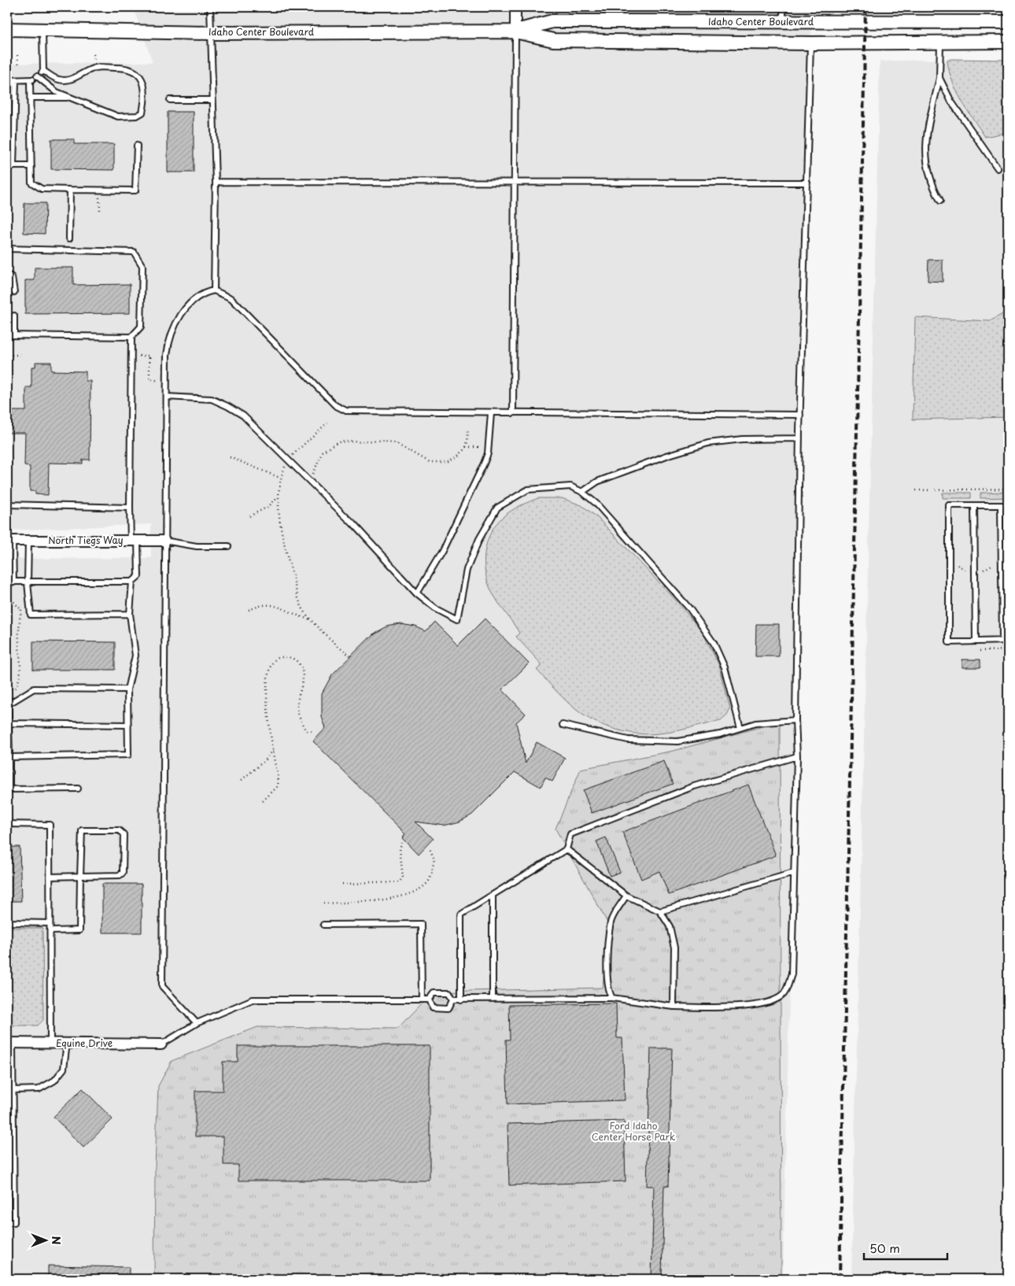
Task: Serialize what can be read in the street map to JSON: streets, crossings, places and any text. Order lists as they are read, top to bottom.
{
  "streets": {
    "main road": ["Idaho Center Boulevard"],
    "street": ["North Tiegs Way", "Equine Drive"]
  },
  "parks": ["Ford Idaho Center Horse Park"],
  "scale_bar": "50 m",
  "north": "right"
}
